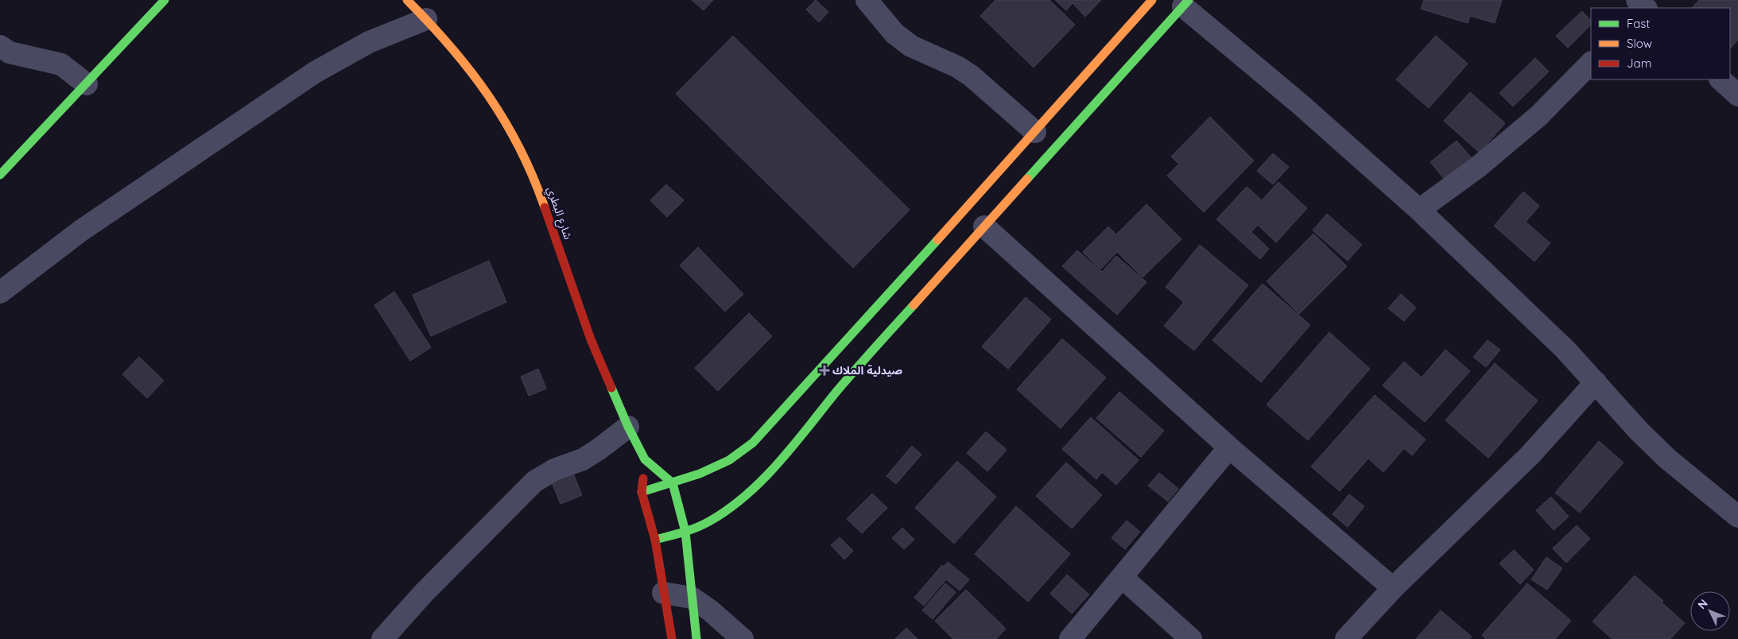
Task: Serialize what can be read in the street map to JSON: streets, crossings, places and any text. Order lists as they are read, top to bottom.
{
  "streets": {
    "main road": ["شارع البطري"]
  },
  "places": {
    "health": ["صيدلية الملاك"]
  },
  "legend": ["Fast", "Slow", "Jam"],
  "north": "top left"
}
